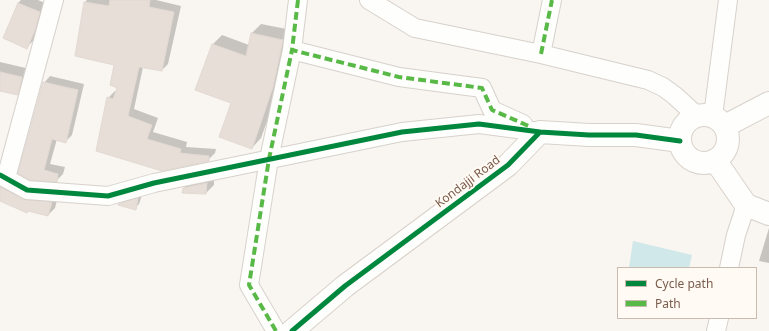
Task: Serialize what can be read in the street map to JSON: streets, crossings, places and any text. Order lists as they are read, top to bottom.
{
  "streets": {
    "street": ["Kondajji Road"]
  },
  "legend": ["Cycle path", "Path"]
}
